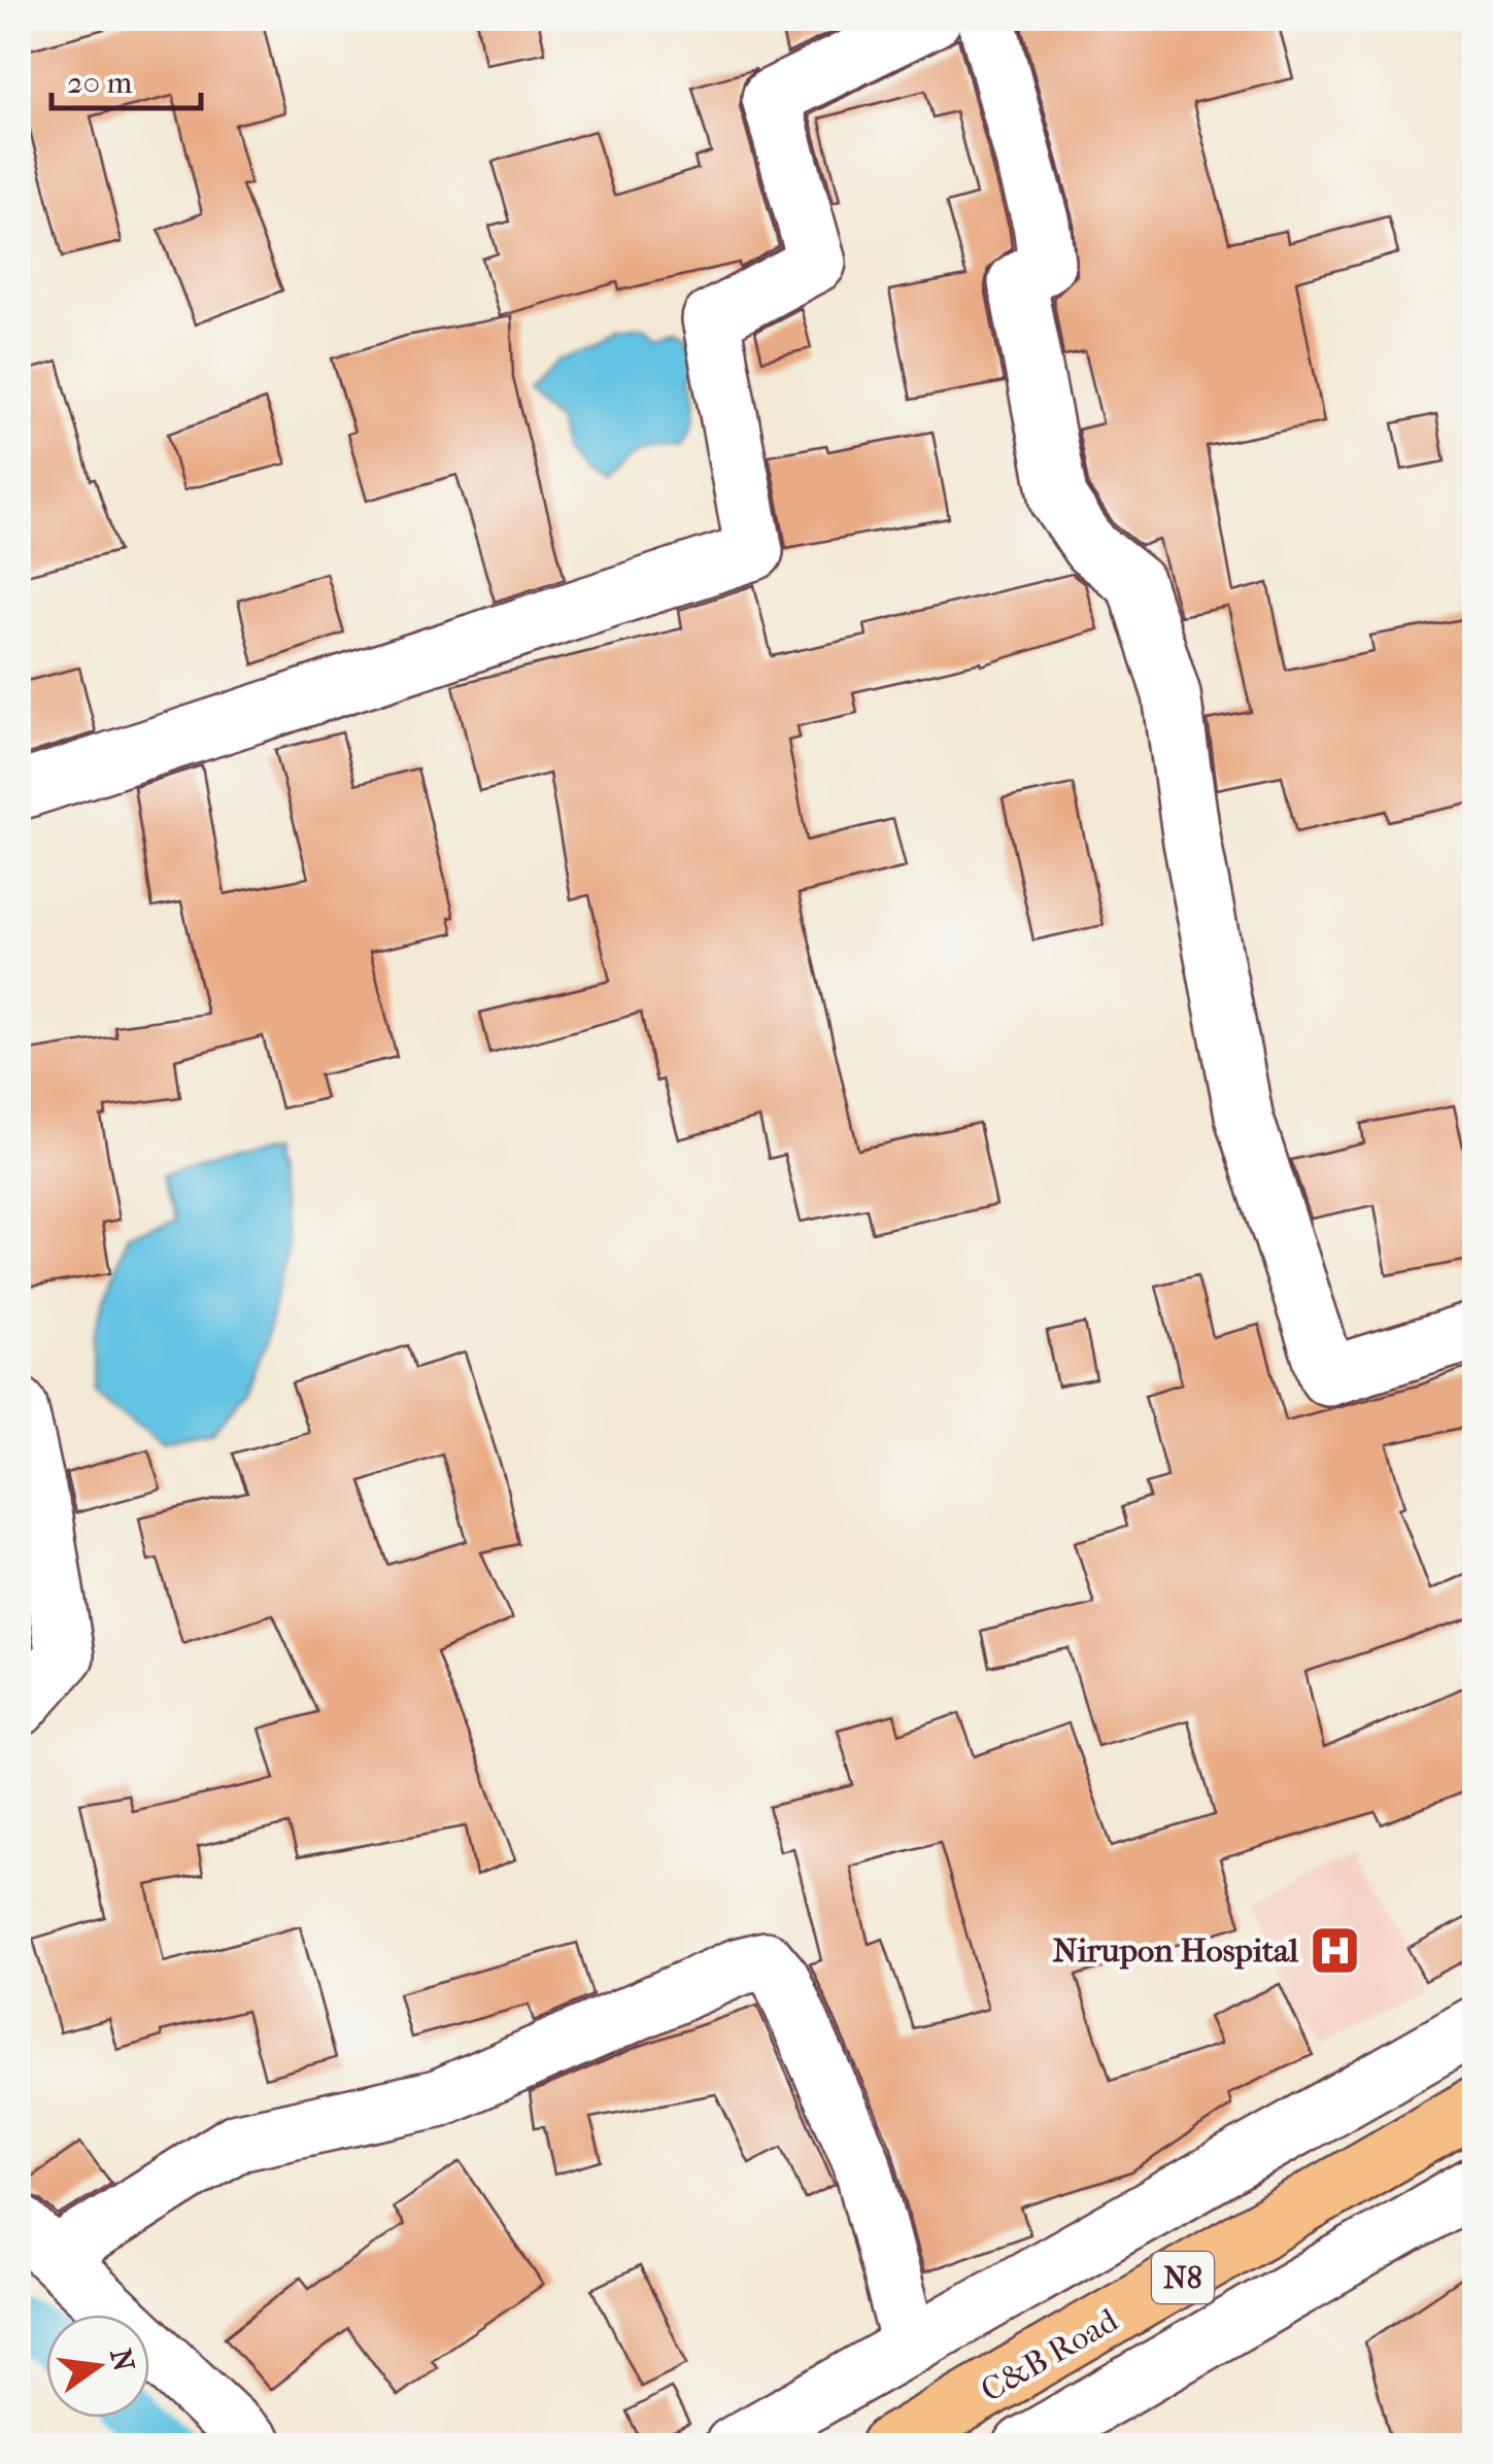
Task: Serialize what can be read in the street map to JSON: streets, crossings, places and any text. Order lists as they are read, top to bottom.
{
  "streets": {
    "highway": ["N8", "C&B Road"]
  },
  "places": {
    "hospital": ["Nirupon Hospital"]
  },
  "scale_bar": "20 m",
  "north": "right"
}
